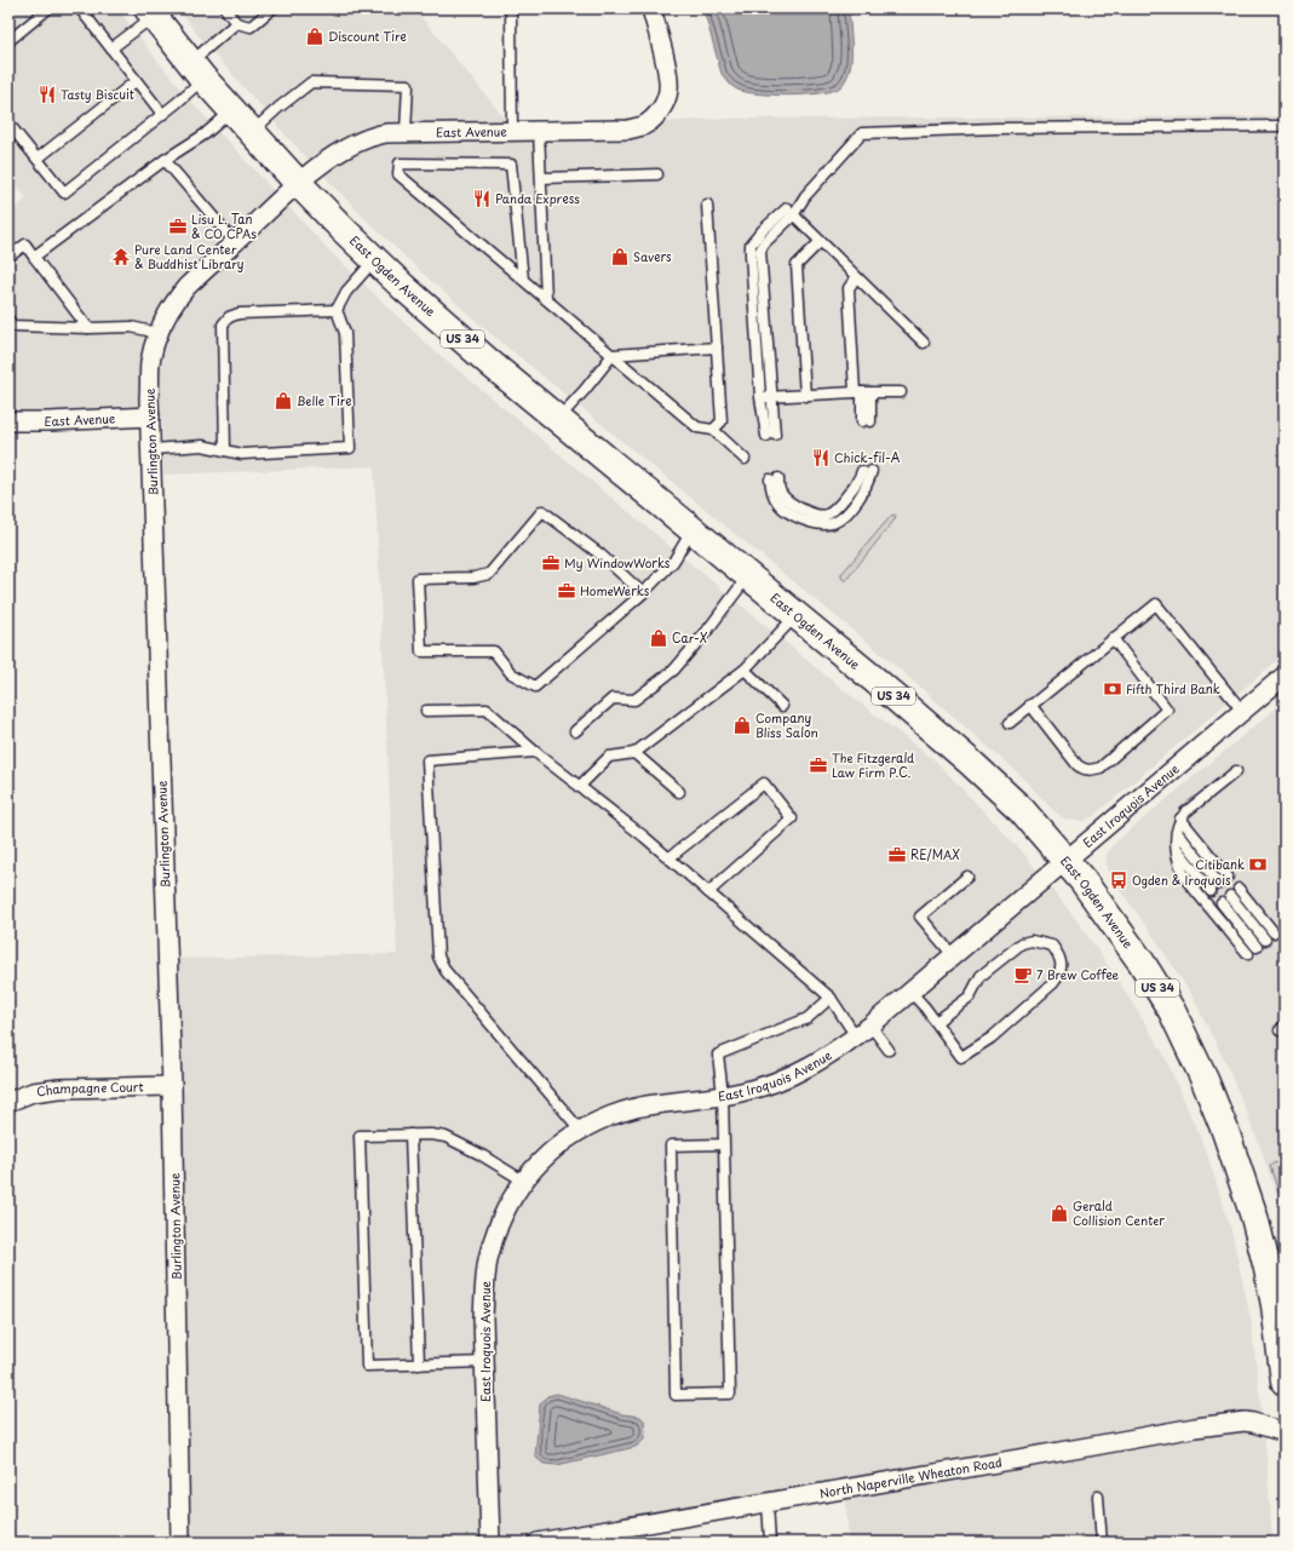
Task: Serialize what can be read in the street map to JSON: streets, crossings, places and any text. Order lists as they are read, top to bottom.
{
  "streets": {
    "main road": ["East Ogden Avenue", "US 34"],
    "street": [
      "East Avenue",
      "Burlington Avenue",
      "East Iroquois Avenue",
      "Champagne Court",
      "North Naperville Wheaton Road"
    ]
  },
  "crossings": [
    ["East Avenue", "East Ogden Avenue"],
    ["East Avenue", "Burlington Avenue"],
    ["East Ogden Avenue", "Burlington Avenue"],
    ["East Ogden Avenue", "East Iroquois Avenue"],
    ["Burlington Avenue", "Champagne Court"]
  ],
  "places": {
    "shop": [
      "Discount Tire",
      "Savers",
      "Belle Tire",
      "Car-X",
      "Company Bliss Salon",
      "Gerald Collision Center"
    ],
    "restaurant": ["Tasty Biscuit", "Panda Express", "Chick-fil-A"],
    "office": [
      "Lisu L. Tan & CO CPAs",
      "My WindowWorks",
      "HomeWerks",
      "The Fitzgerald Law Firm P.C.",
      "RE/MAX"
    ],
    "temple": ["Pure Land Center & Buddhist Library"],
    "bank": ["Fifth Third Bank", "Citibank"],
    "bus stop": ["Ogden & Iroquois"],
    "cafe": ["7 Brew Coffee"]
  }
}
